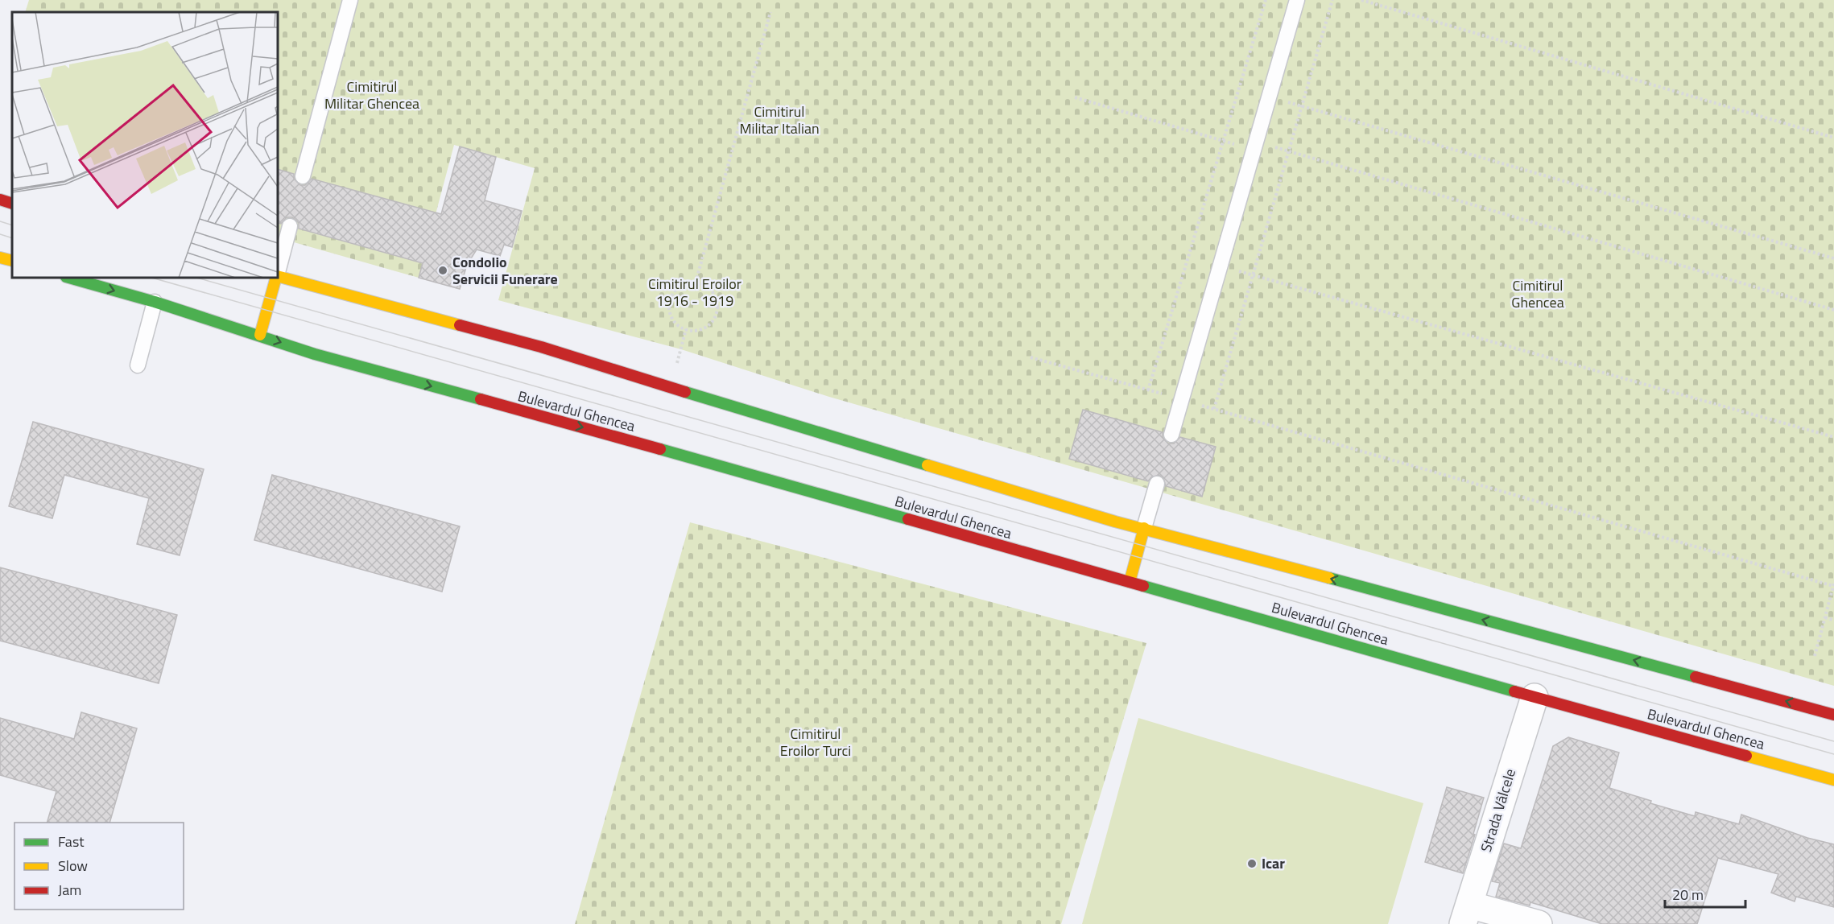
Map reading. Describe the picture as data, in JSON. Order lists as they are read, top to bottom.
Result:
{
  "streets": {
    "main road": ["Bulevardul Ghencea"],
    "street": ["Strada Vâlcele"]
  },
  "crossings": [
    ["Bulevardul Ghencea", "Strada Vâlcele"]
  ],
  "parks": [
    "Cimitirul Militar Ghencea",
    "Cimitirul Militar Italian",
    "Cimitirul Eroilor 1916 - 1919",
    "Cimitirul Ghencea",
    "Cimitirul Eroilor Turci"
  ],
  "places": ["Condolio Servicii Funerare", "Icar"],
  "legend": ["Fast", "Slow", "Jam"],
  "scale_bar": "20 m"
}
